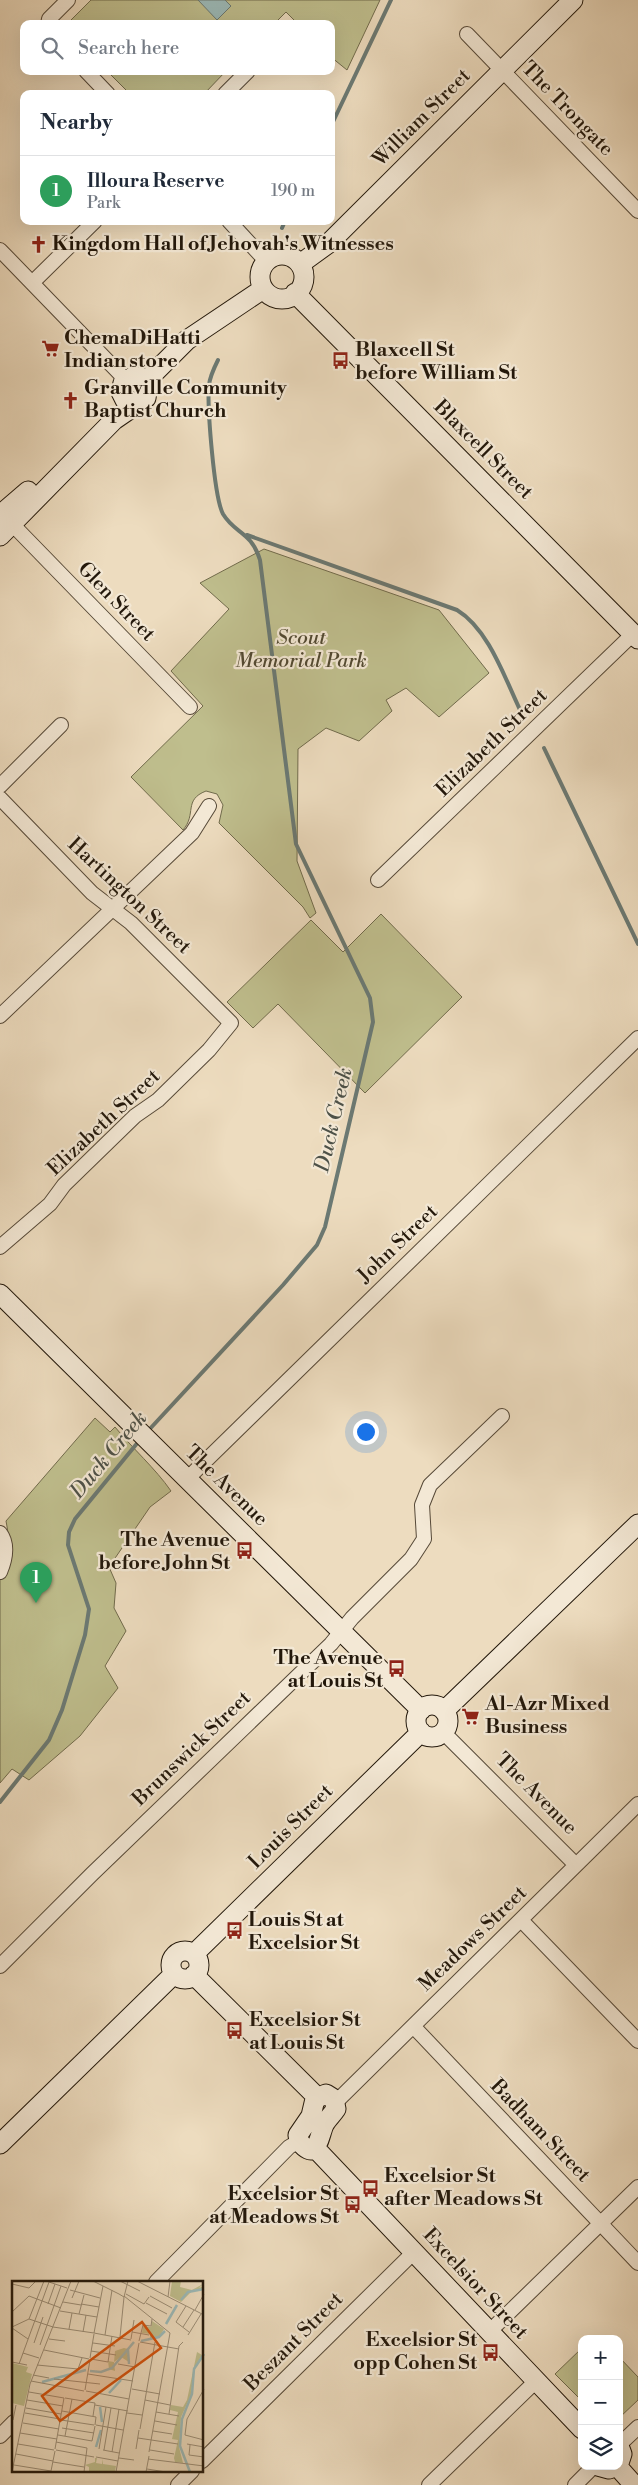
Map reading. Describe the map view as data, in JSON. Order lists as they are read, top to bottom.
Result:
{
  "streets": {
    "street": [
      "The Trongate",
      "William Street",
      "Blaxcell Street",
      "Glen Street",
      "Elizabeth Street",
      "Hartington Street",
      "John Street",
      "The Avenue",
      "Brunswick Street",
      "Louis Street",
      "Meadows Street",
      "Badham Street",
      "Excelsior Street",
      "Beszant Street"
    ]
  },
  "crossings": [
    ["The Trongate", "William Street"],
    ["William Street", "Blaxcell Street"],
    ["Blaxcell Street", "Elizabeth Street"],
    ["Elizabeth Street", "Hartington Street"],
    ["John Street", "The Avenue"],
    ["The Avenue", "Brunswick Street"],
    ["The Avenue", "Louis Street"],
    ["The Avenue", "Meadows Street"],
    ["Meadows Street", "Badham Street"],
    ["Excelsior Street", "Beszant Street"]
  ],
  "water": ["Duck Creek"],
  "parks": ["Scout Memorial Park"],
  "places": {
    "church": ["Kingdom Hall of Jehovah's Witnesses", "Granville Community Baptist Church"],
    "supermarket": ["ChemaDiHatti Indian store", "Al-Azr Mixed Business"],
    "bus stop": [
      "Blaxcell St before William St",
      "The Avenue before John St",
      "The Avenue at Louis St",
      "Louis St at Excelsior St",
      "Excelsior St at Louis St",
      "Excelsior St after Meadows St",
      "Excelsior St at Meadows St",
      "Excelsior St opp Cohen St"
    ]
  },
  "page": {
    "search": "Search here",
    "heading": "Nearby",
    "list": [
      {
        "mark": "1",
        "name": "Illoura Reserve",
        "note": "Park",
        "value": "190 m"
      }
    ],
    "pins": "1",
    "map_buttons": ["+", "−"]
  }
}
